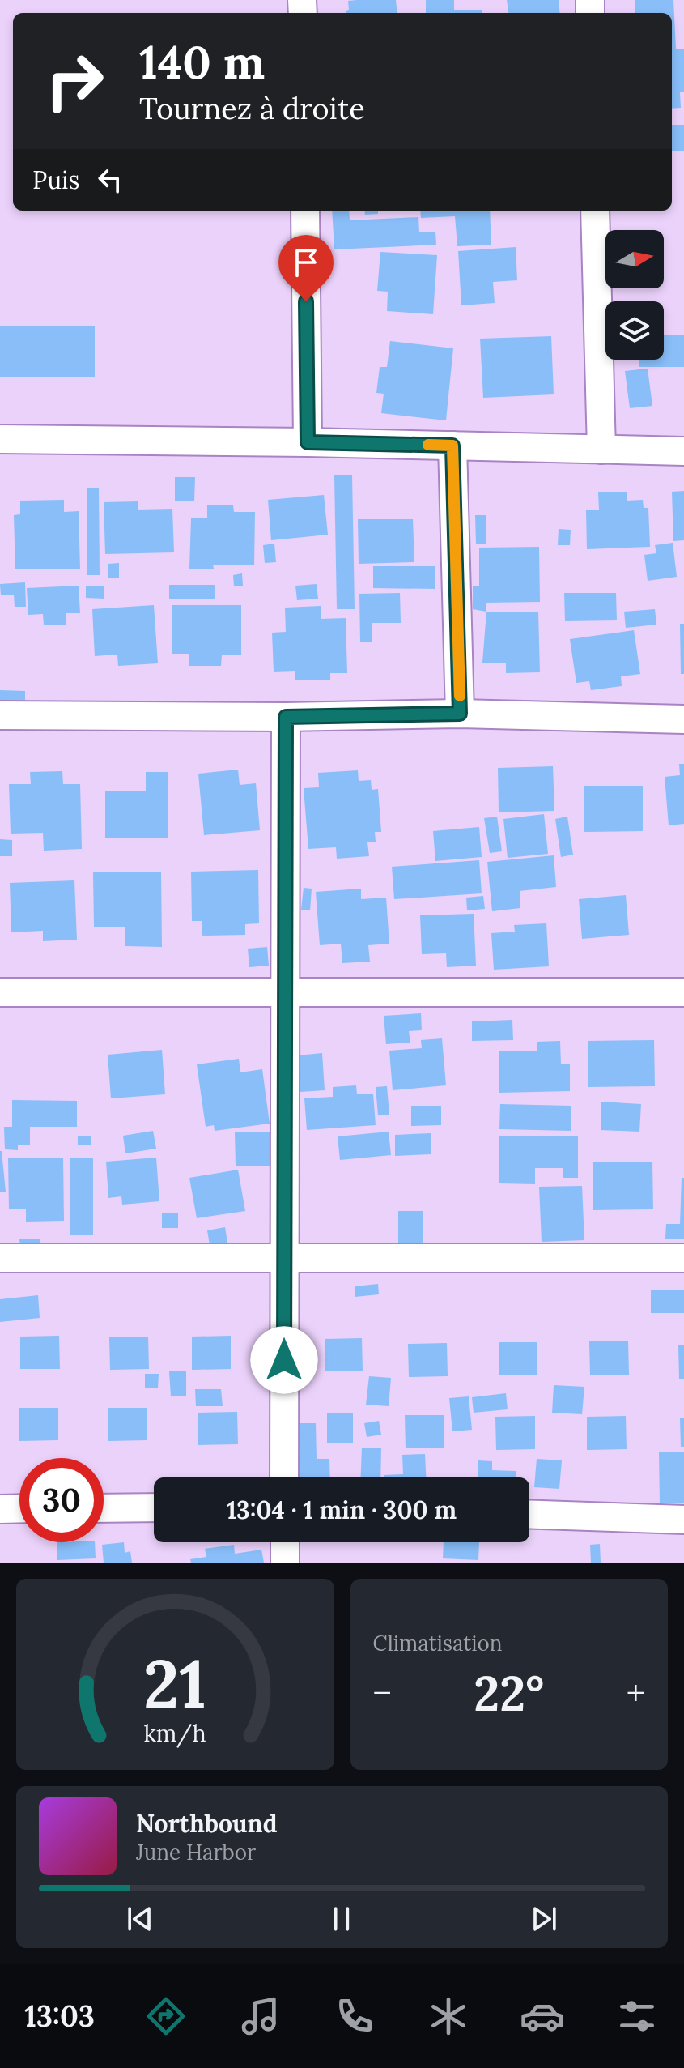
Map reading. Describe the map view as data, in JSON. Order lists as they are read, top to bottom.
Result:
{
  "north": "right",
  "page": {
    "turn": ["140 m", "Tournez à droite"],
    "then": "Puis",
    "limit": "30",
    "trip": "13:04 · 1 min · 300 m",
    "tile": "Climatisation",
    "heat": ["−", "22°", "+"],
    "song": ["Northbound", "June Harbor"],
    "tabs": "13:03",
    "gauge": ["21", "km/h"]
  }
}
